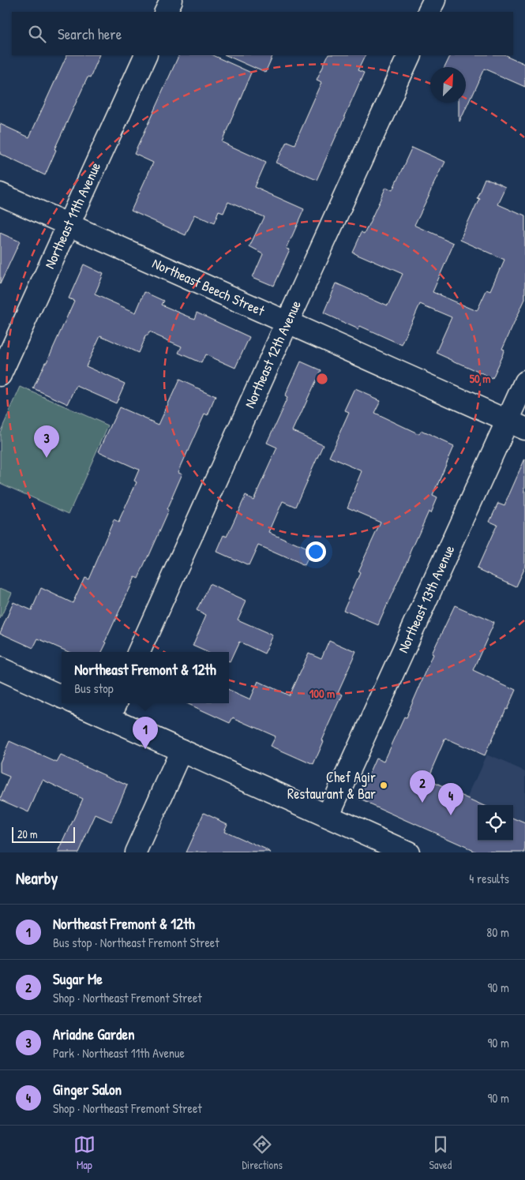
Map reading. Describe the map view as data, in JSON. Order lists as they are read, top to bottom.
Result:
{
  "streets": {
    "street": [
      "Northeast 11th Avenue",
      "Northeast Beech Street",
      "Northeast 12th Avenue",
      "Northeast 13th Avenue"
    ]
  },
  "crossings": [
    ["Northeast 11th Avenue", "Northeast Beech Street"],
    ["Northeast Beech Street", "Northeast 12th Avenue"],
    ["Northeast Beech Street", "Northeast 13th Avenue"]
  ],
  "places": ["Chef Agir Restaurant & Bar"],
  "scale_bar": "20 m",
  "north": "top right",
  "page": {
    "search": "Search here",
    "pins": [
      "3",
      "1",
      "2",
      "4"
    ],
    "popup": ["Northeast Fremont & 12th", "Bus stop"],
    "scale": "20 m",
    "heading": ["Nearby", "4 results"],
    "list": [
      {
        "mark": "1",
        "name": "Northeast Fremont & 12th",
        "note": "Bus stop · Northeast Fremont Street",
        "value": "80 m"
      },
      {
        "mark": "2",
        "name": "Sugar Me",
        "note": "Shop · Northeast Fremont Street",
        "value": "90 m"
      },
      {
        "mark": "3",
        "name": "Ariadne Garden",
        "note": "Park · Northeast 11th Avenue",
        "value": "90 m"
      },
      {
        "mark": "4",
        "name": "Ginger Salon",
        "note": "Shop · Northeast Fremont Street",
        "value": "90 m"
      }
    ],
    "nav": ["Map", "Directions", "Saved"]
  },
  "rings": ["50 m", "100 m"]
}
